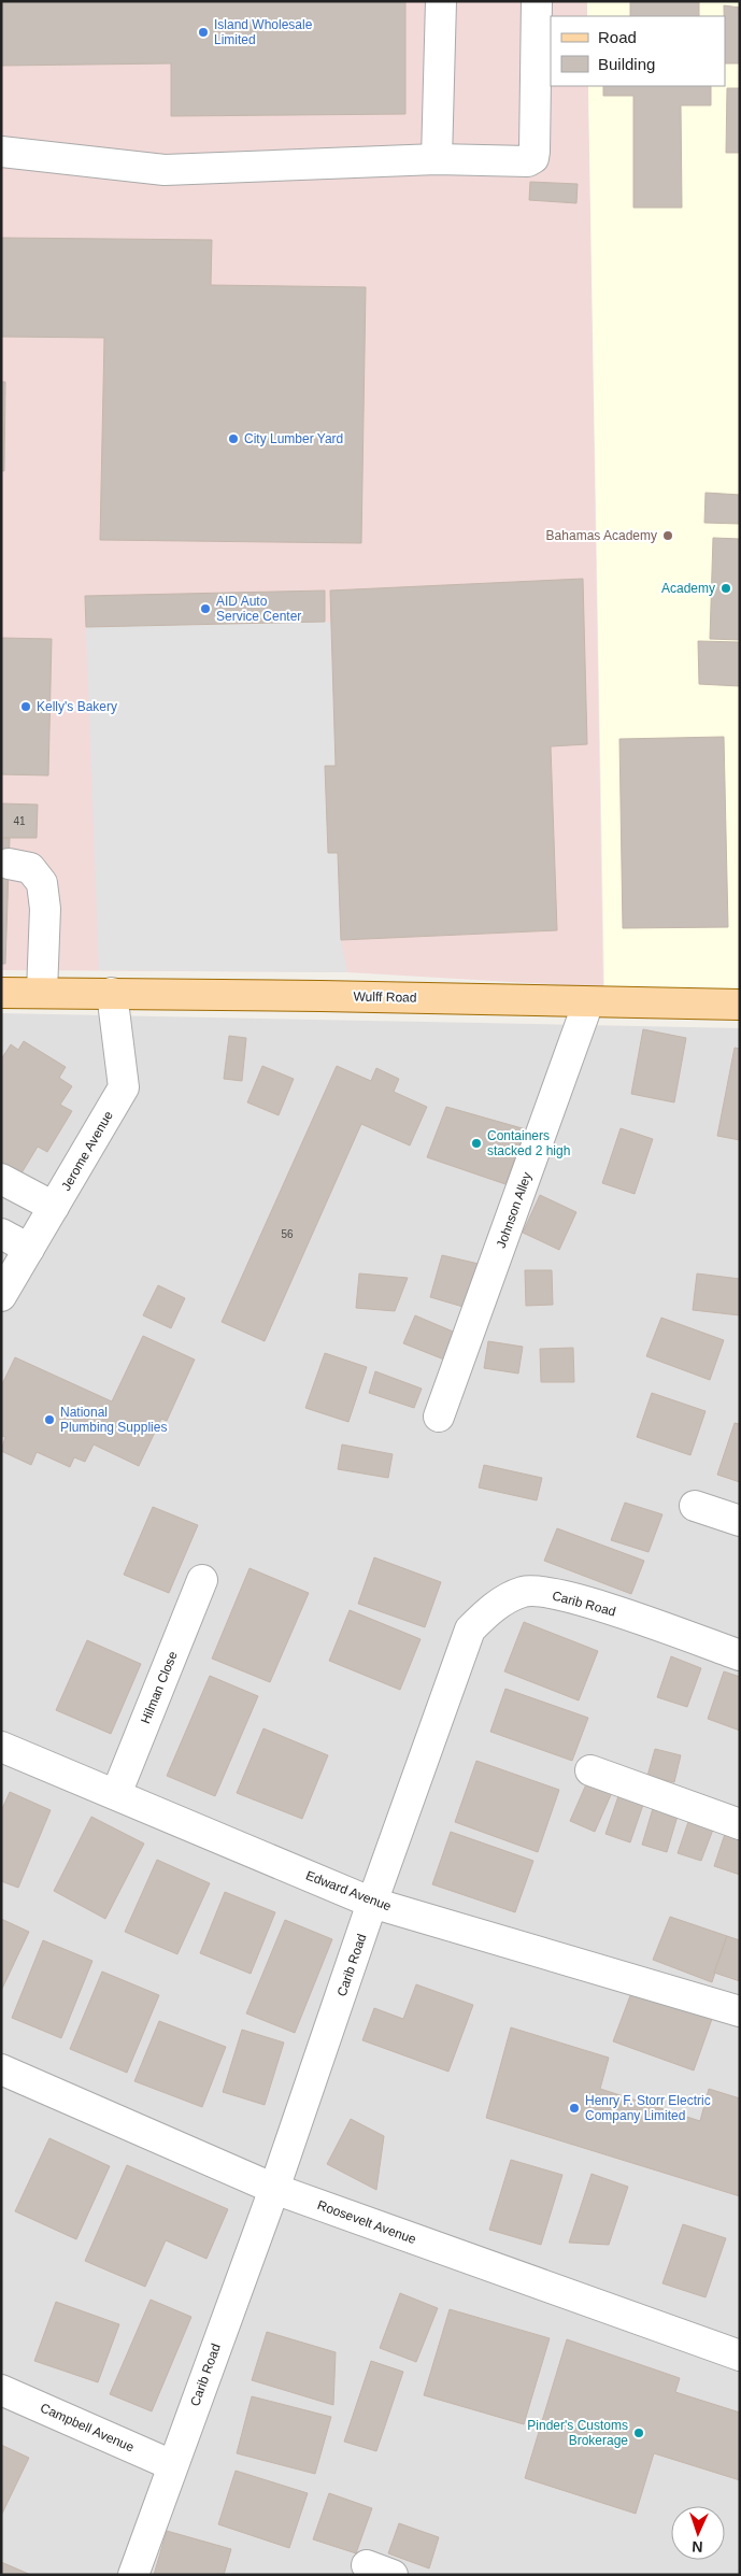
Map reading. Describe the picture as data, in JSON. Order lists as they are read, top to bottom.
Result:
{
  "streets": {
    "main road": ["Wulff Road"],
    "street": [
      "Jerome Avenue",
      "Johnson Alley",
      "Carib Road",
      "Hilman Close",
      "Edward Avenue",
      "Roosevelt Avenue",
      "Campbell Avenue"
    ]
  },
  "crossings": [
    ["Wulff Road", "Jerome Avenue"],
    ["Wulff Road", "Johnson Alley"],
    ["Carib Road", "Edward Avenue"],
    ["Carib Road", "Roosevelt Avenue"],
    ["Carib Road", "Campbell Avenue"],
    ["Hilman Close", "Edward Avenue"]
  ],
  "places": [
    "Island Wholesale Limited",
    "City Lumber Yard",
    "Bahamas Academy",
    "Academy",
    "AID Auto Service Center",
    "Kelly's Bakery",
    "Containers stacked 2 high",
    "National Plumbing Supplies",
    "Henry F. Storr Electric Company Limited",
    "Pinder's Customs Brokerage"
  ],
  "house_numbers": ["41", "56"],
  "legend": ["Road", "Building"],
  "north": "bottom"
}
